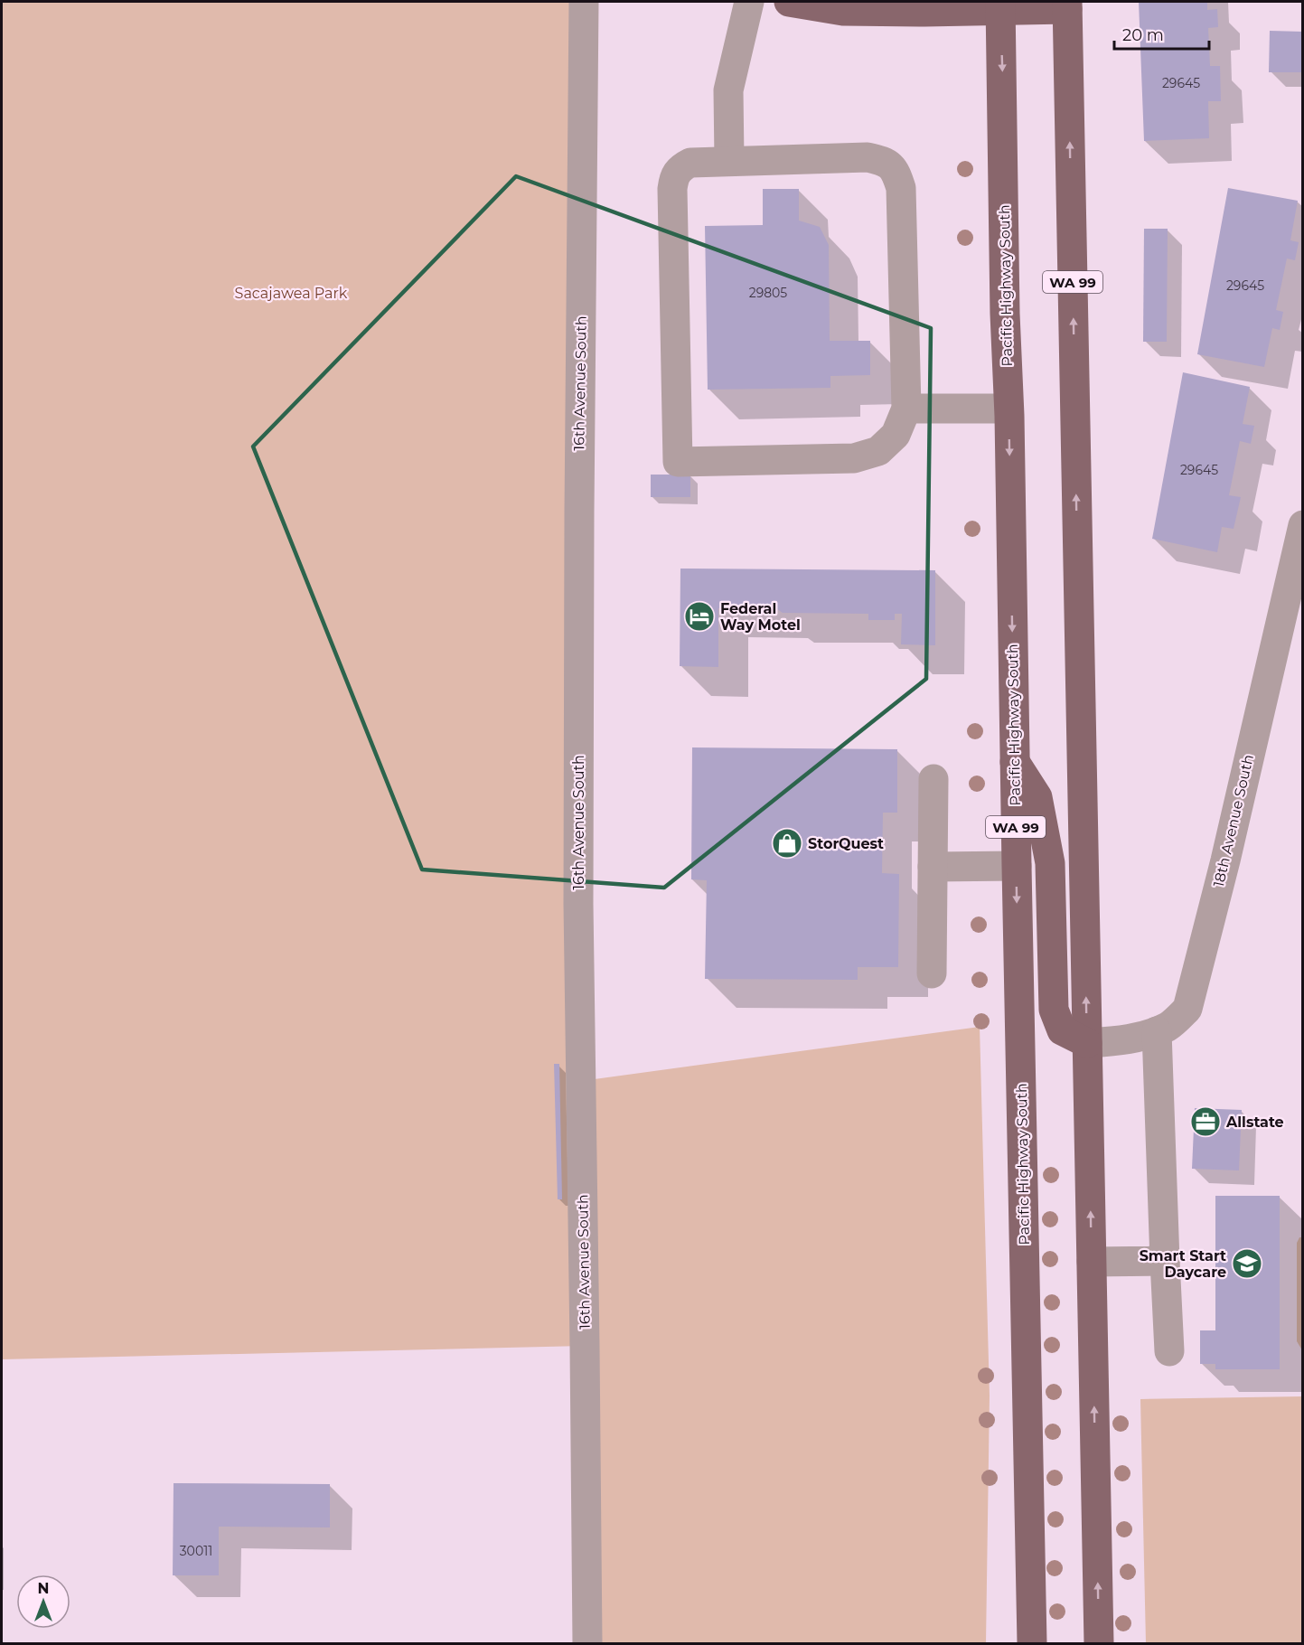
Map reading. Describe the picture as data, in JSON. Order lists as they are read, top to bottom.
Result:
{
  "streets": {
    "main road": ["WA 99", "Pacific Highway South"],
    "street": ["16th Avenue South", "18th Avenue South"]
  },
  "crossings": [
    ["WA 99", "18th Avenue South"]
  ],
  "parks": ["Sacajawea Park"],
  "places": {
    "hotel": ["Federal Way Motel"],
    "shop": ["StorQuest"],
    "office": ["Allstate"],
    "school or university": ["Smart Start Daycare"]
  },
  "house_numbers": [
    "29645",
    "29645",
    "29805",
    "29645",
    "30011"
  ],
  "scale_bar": "20 m",
  "north": "top"
}
